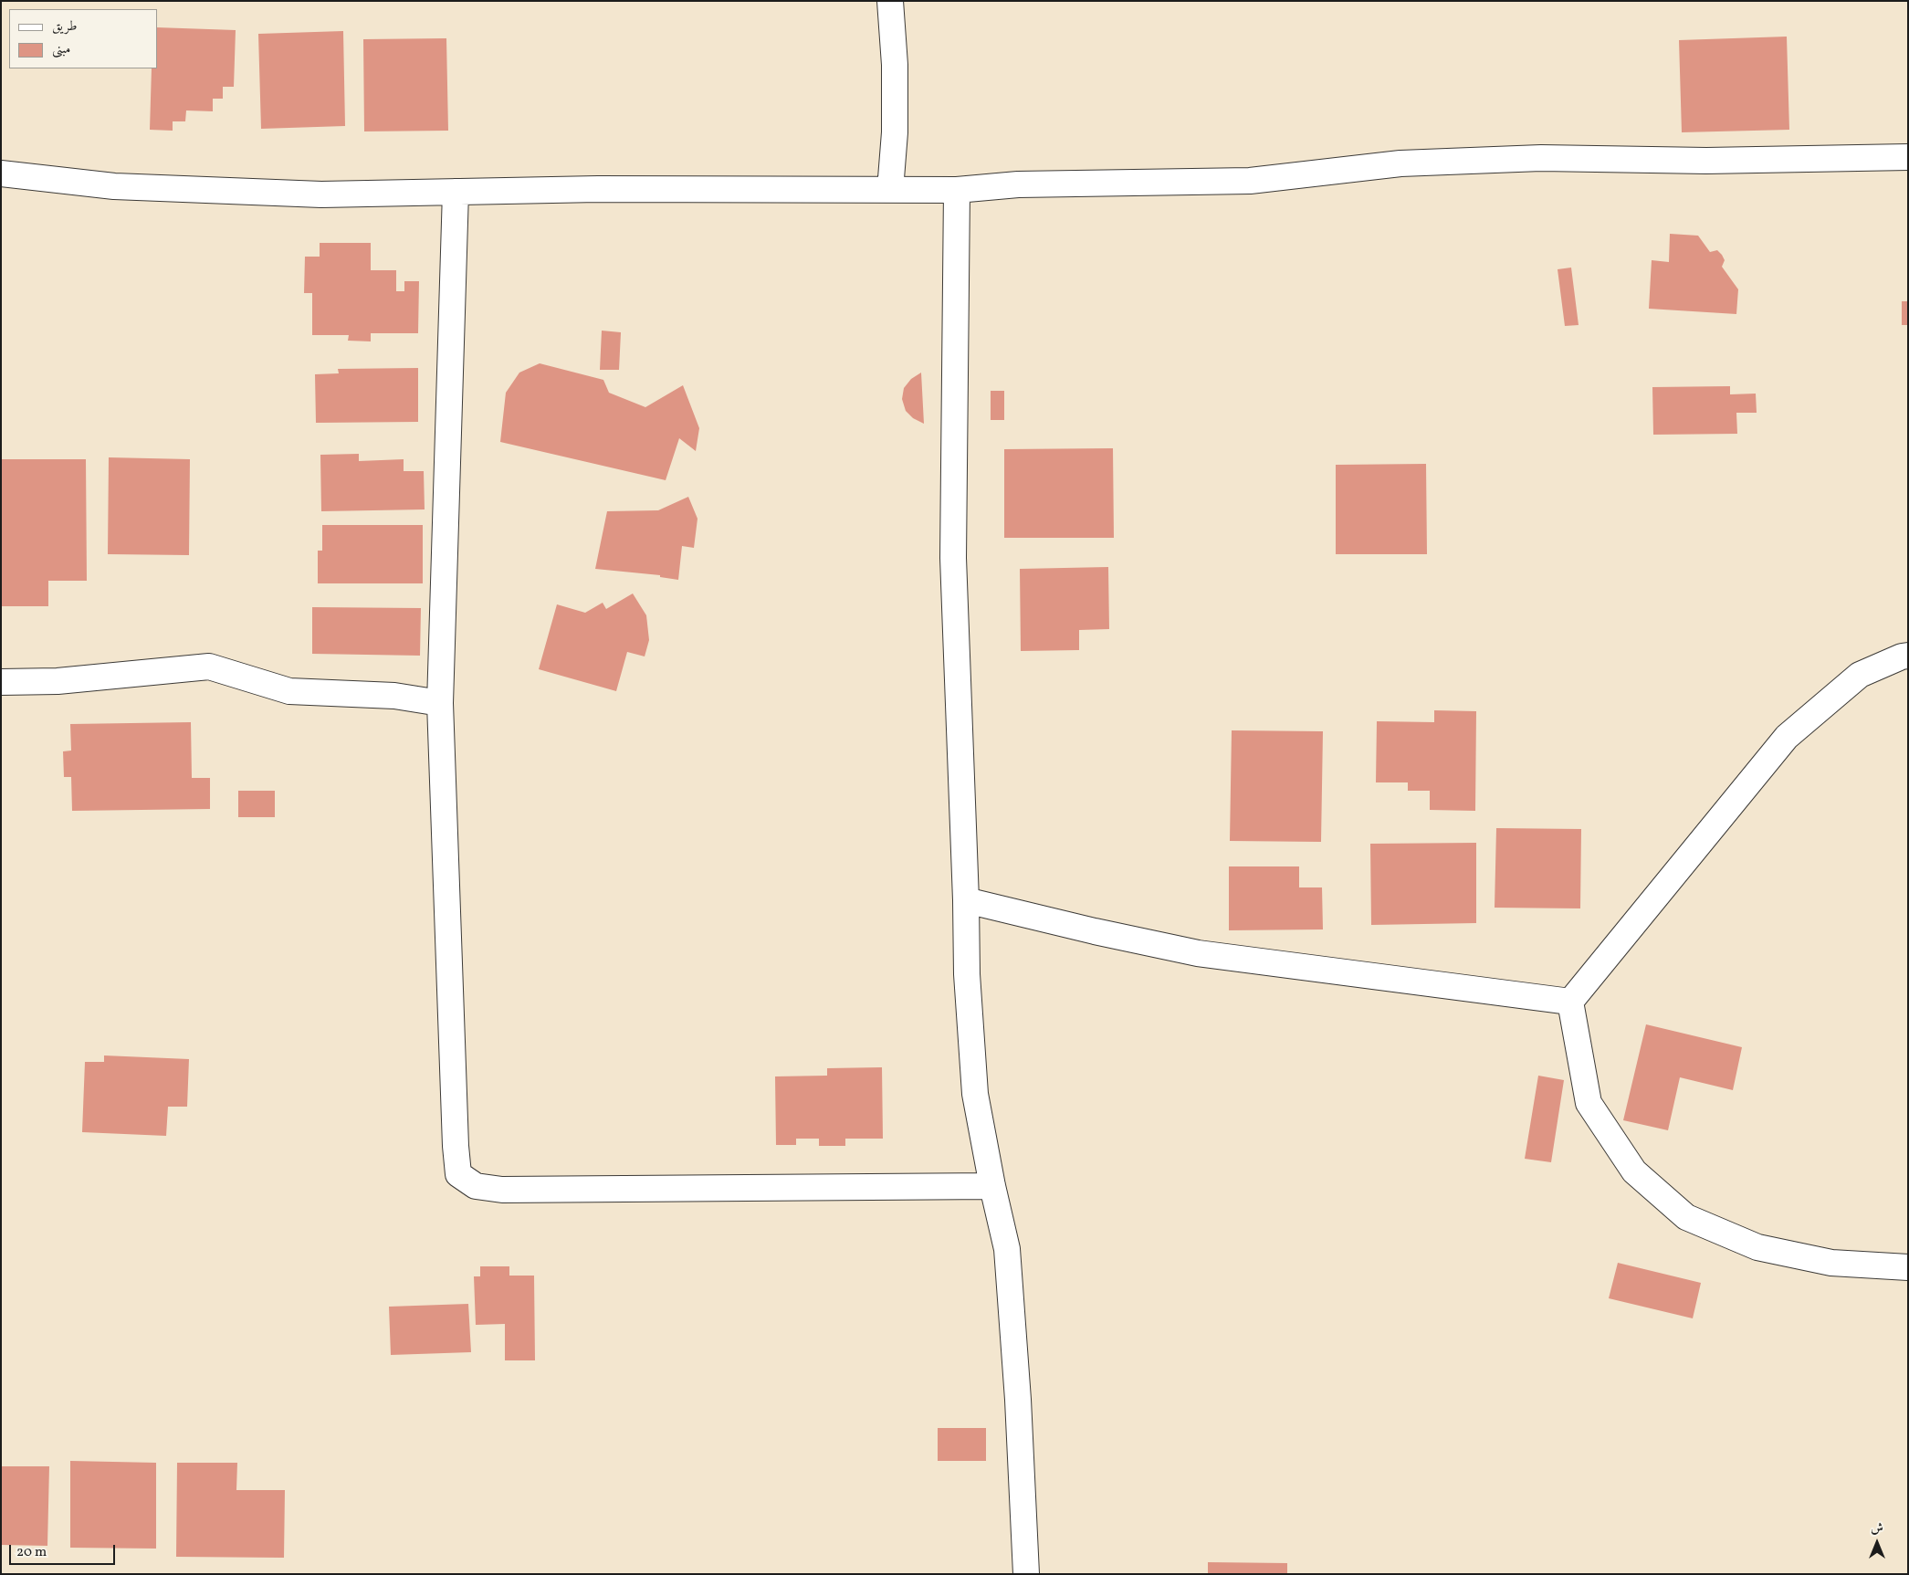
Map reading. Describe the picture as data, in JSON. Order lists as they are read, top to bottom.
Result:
{
  "legend": ["طريق", "مبنى"],
  "scale_bar": "20 m",
  "north": "top"
}
